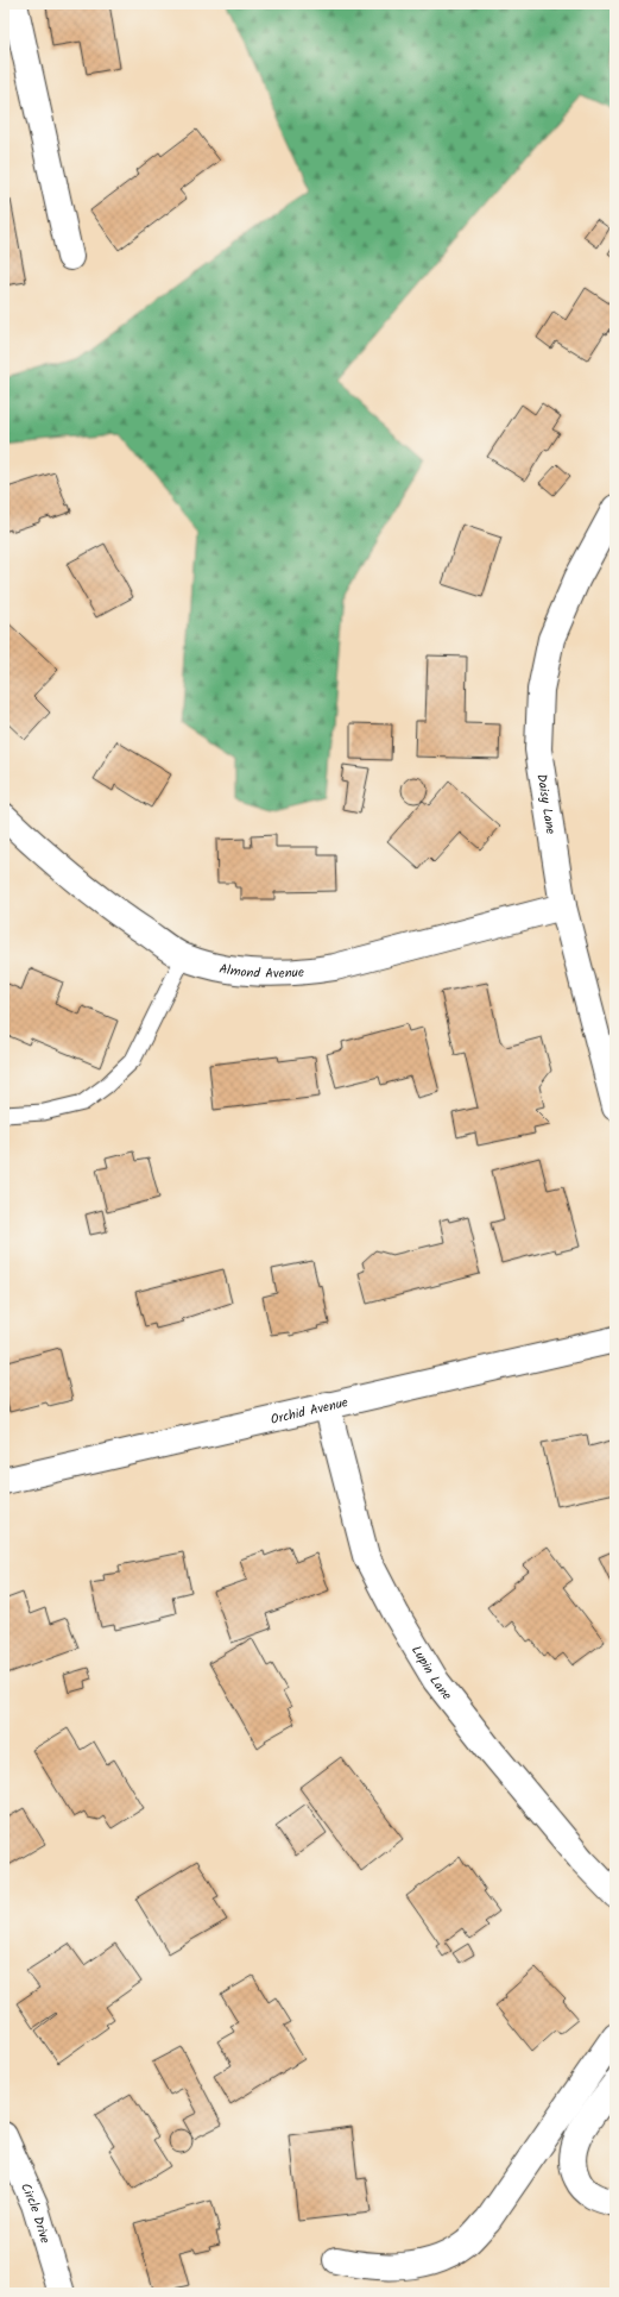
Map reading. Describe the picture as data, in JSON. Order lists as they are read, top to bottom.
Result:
{
  "streets": {
    "street": [
      "Daisy Lane",
      "Almond Avenue",
      "Orchid Avenue",
      "Lupin Lane",
      "Circle Drive"
    ]
  },
  "crossings": [
    ["Daisy Lane", "Almond Avenue"],
    ["Orchid Avenue", "Lupin Lane"]
  ]
}
